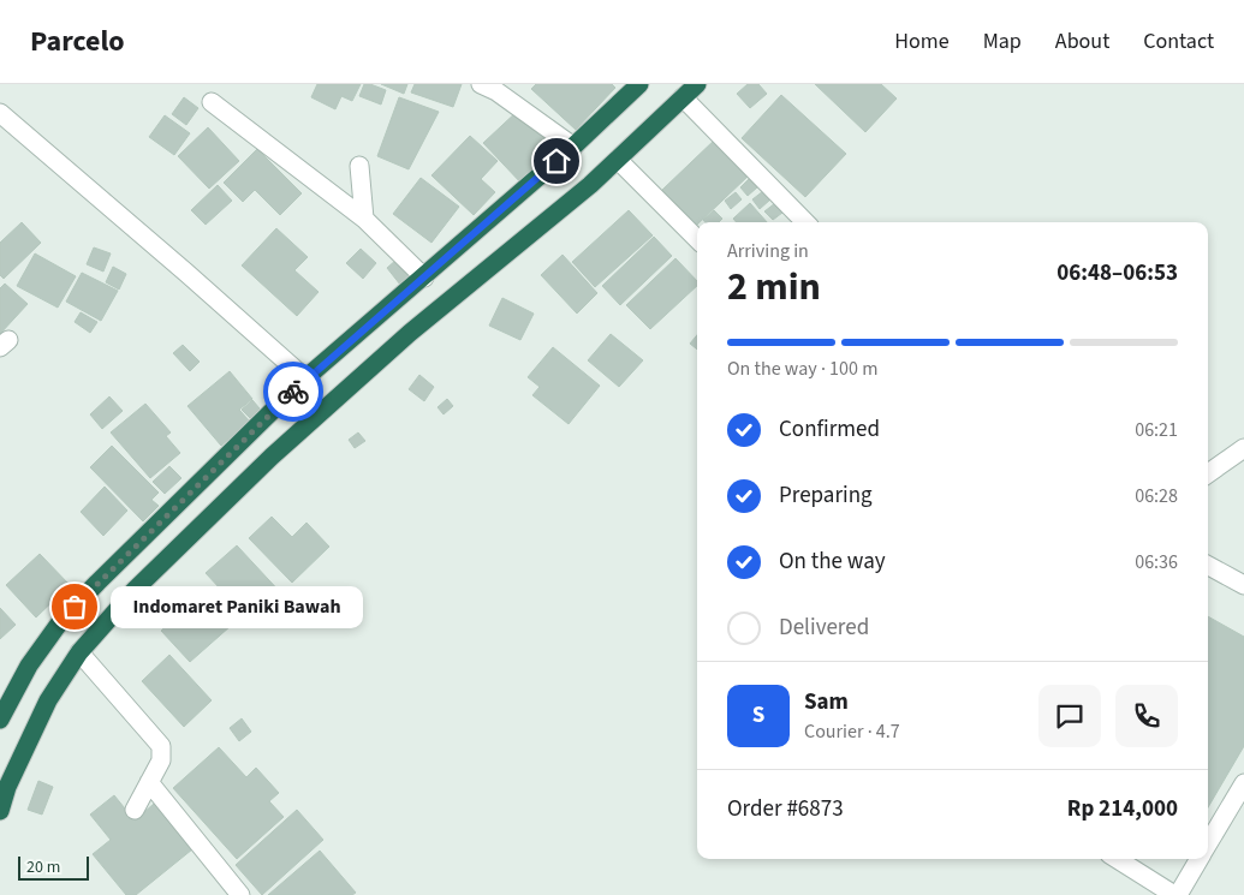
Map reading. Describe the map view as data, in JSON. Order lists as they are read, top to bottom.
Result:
{
  "places": ["Indomaret Paniki Bawah"],
  "scale_bar": "20 m",
  "page": {
    "header": "Parcelo",
    "nav": [
      "Home",
      "Map",
      "About",
      "Contact"
    ],
    "heading": ["2 min", "Arriving in", "06:48–06:53"],
    "panel": [
      "Sam",
      "Courier · 4.7",
      "Order #6873",
      "Rp 214,000"
    ],
    "bar": "On the way · 100 m",
    "list": [
      ["Confirmed", "06:21"],
      ["Preparing", "06:28"],
      ["On the way", "06:36"],
      "Delivered"
    ],
    "bubble": "Indomaret Paniki Bawah",
    "round": "S",
    "scale": "20 m"
  }
}
